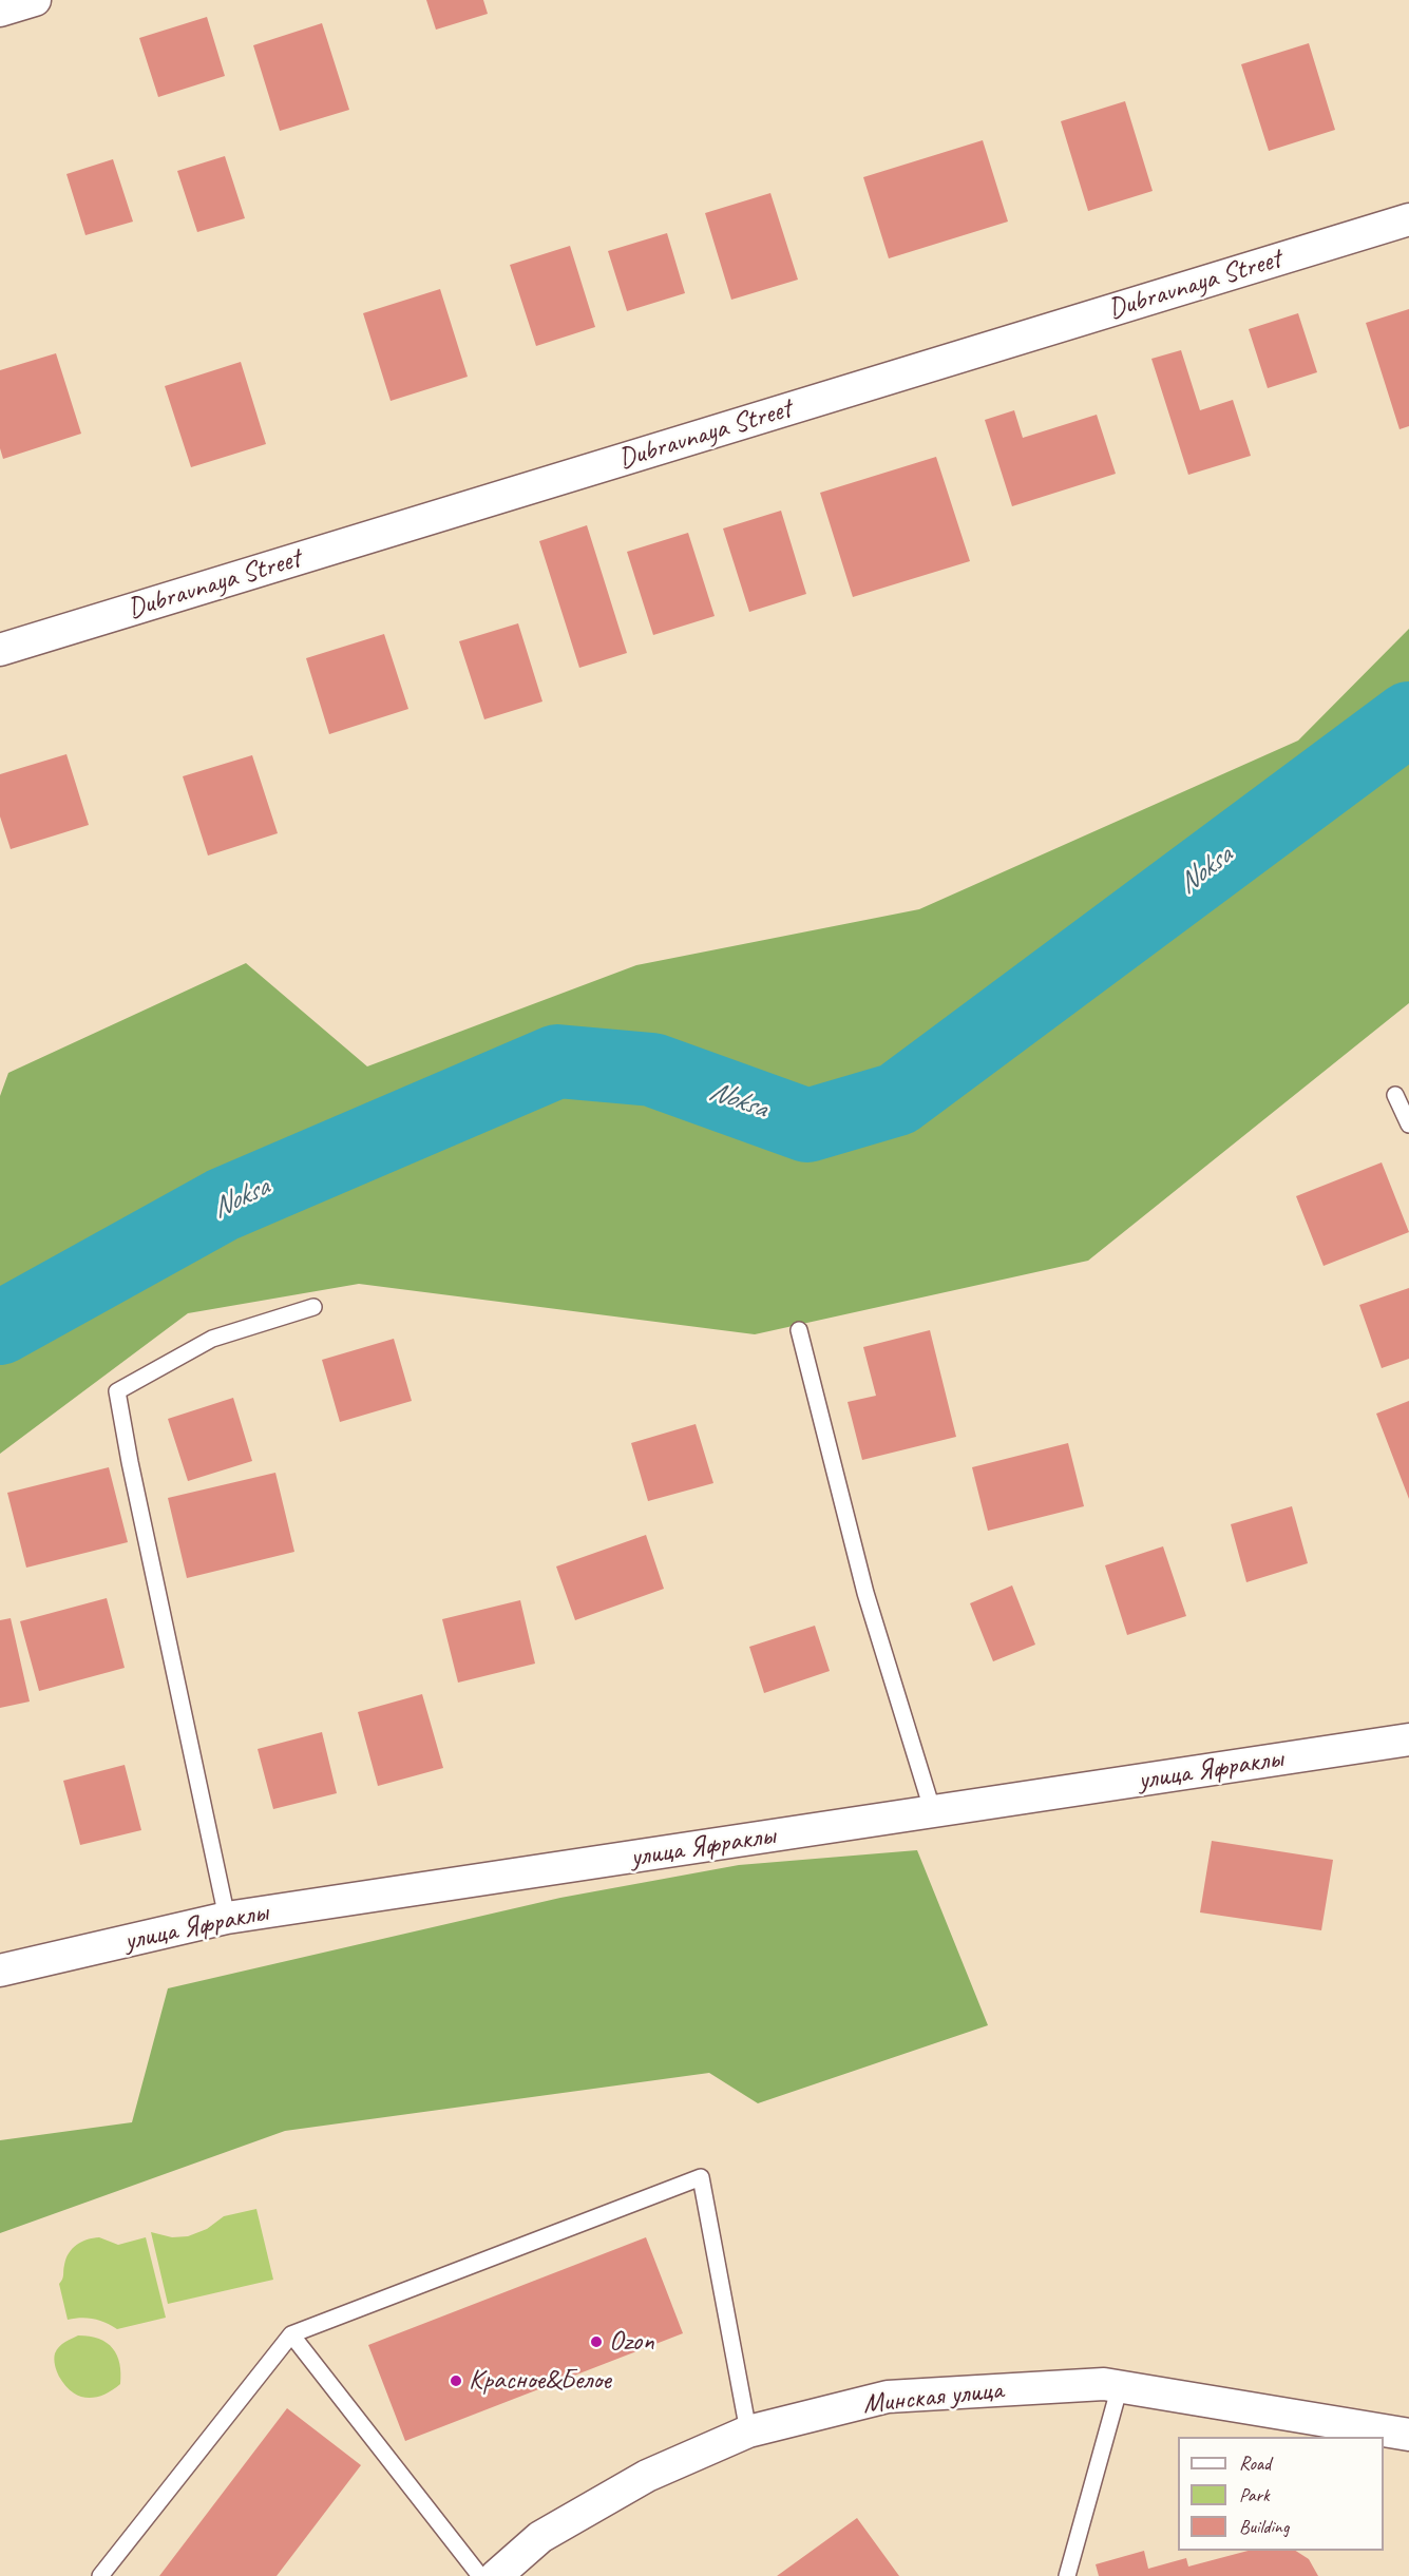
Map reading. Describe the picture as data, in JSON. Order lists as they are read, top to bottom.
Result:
{
  "streets": {
    "street": ["Dubravnaya Street", "улица Яфраклы", "Минская улица"]
  },
  "water": ["Noksa"],
  "places": ["Ozon", "Красное&Белое"],
  "legend": ["Road", "Park", "Building"]
}
